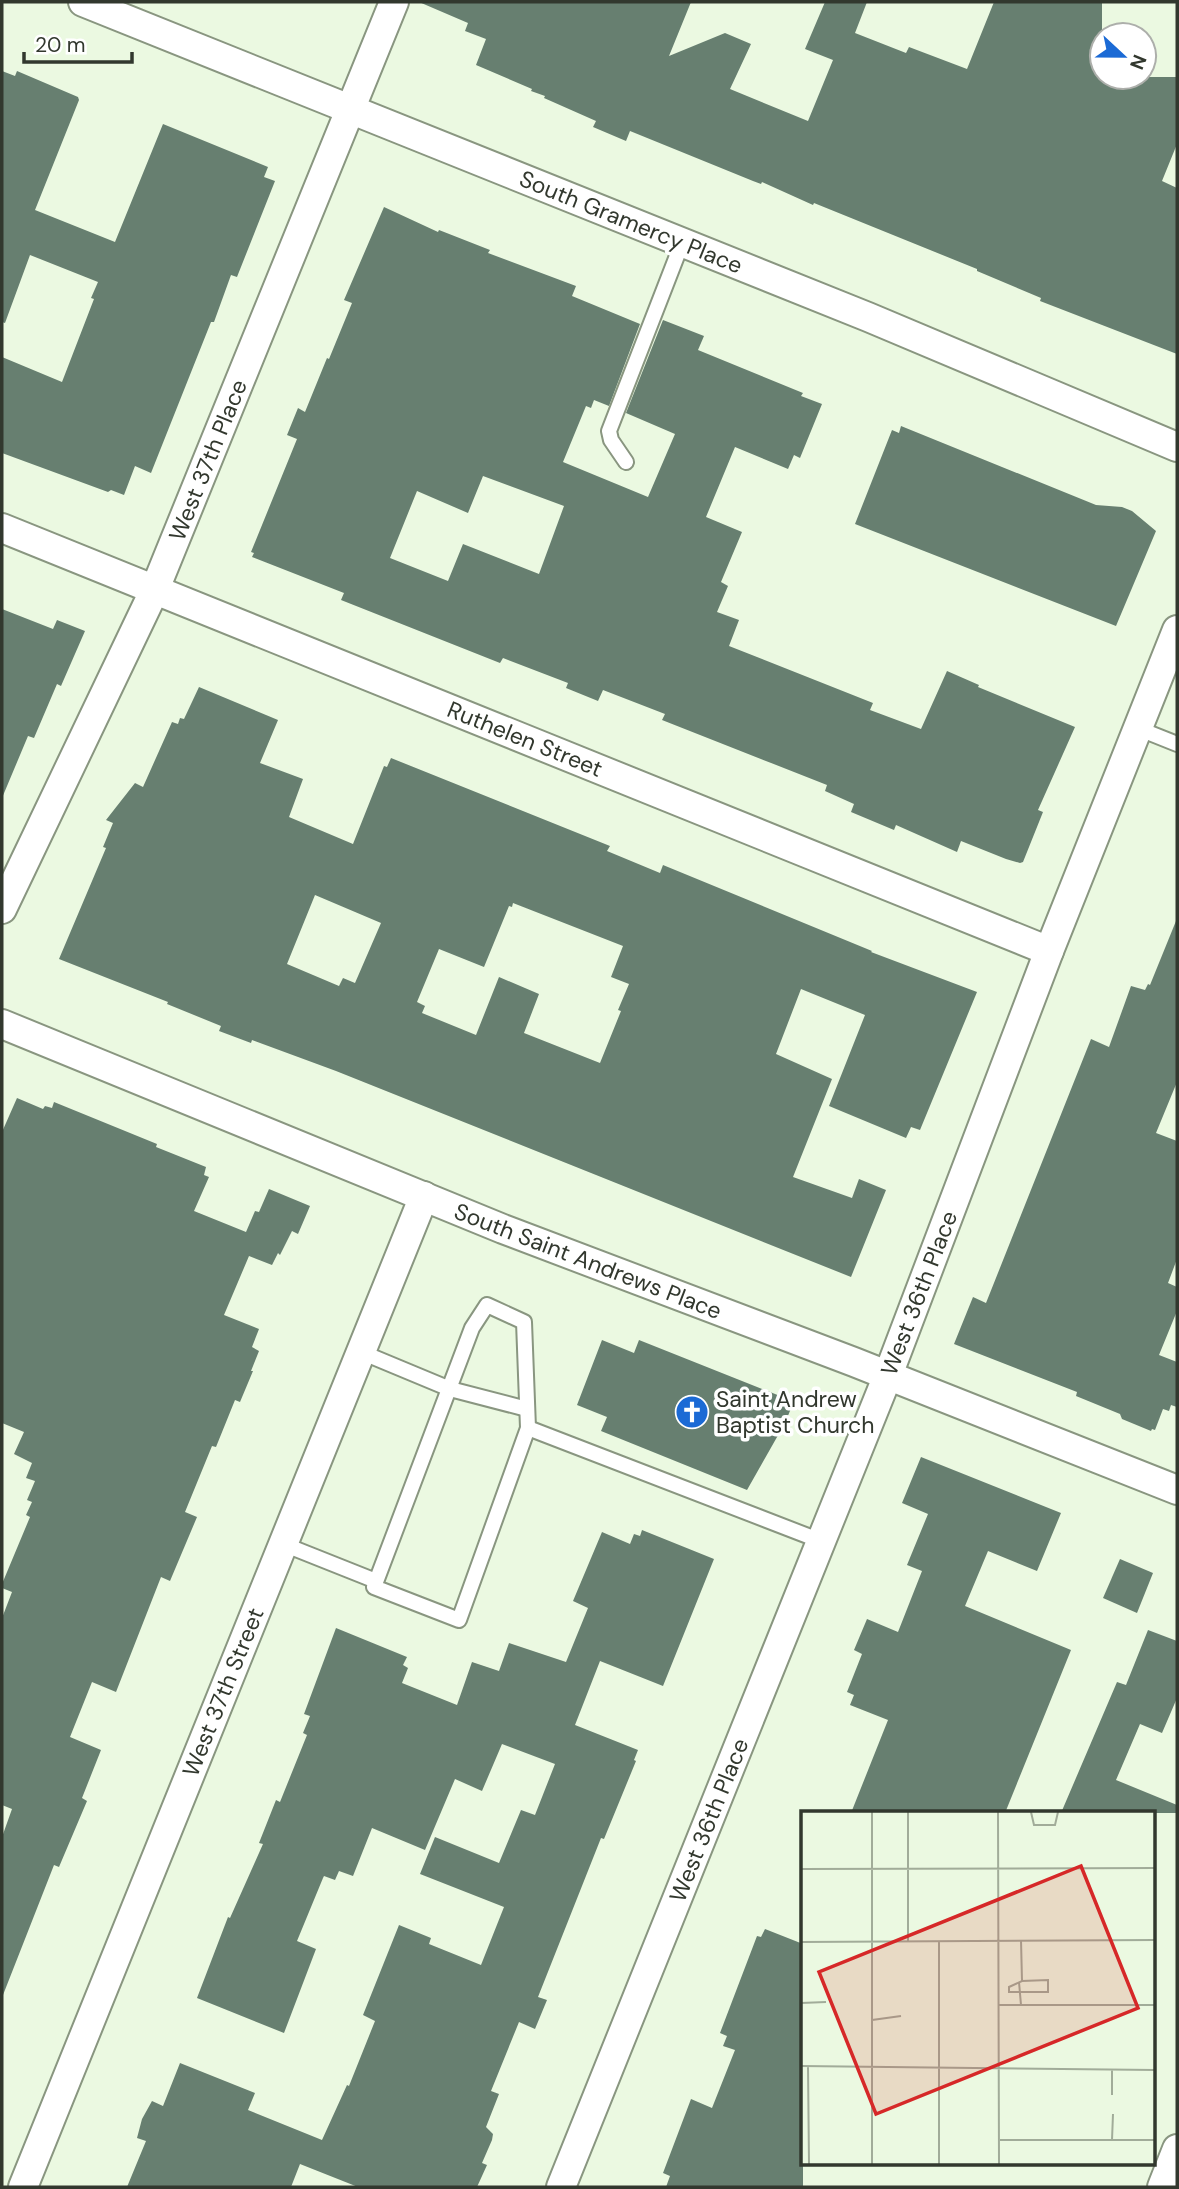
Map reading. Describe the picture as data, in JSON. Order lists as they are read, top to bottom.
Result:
{
  "streets": {
    "street": [
      "South Gramercy Place",
      "West 37th Place",
      "Ruthelen Street",
      "South Saint Andrews Place",
      "West 36th Place",
      "West 37th Street"
    ]
  },
  "crossings": [
    ["South Gramercy Place", "West 37th Place"],
    ["West 37th Place", "Ruthelen Street"],
    ["Ruthelen Street", "West 36th Place"],
    ["South Saint Andrews Place", "West 36th Place"],
    ["South Saint Andrews Place", "West 37th Street"]
  ],
  "places": {
    "church": ["Saint Andrew Baptist Church"]
  },
  "scale_bar": "20 m",
  "north": "right"
}
